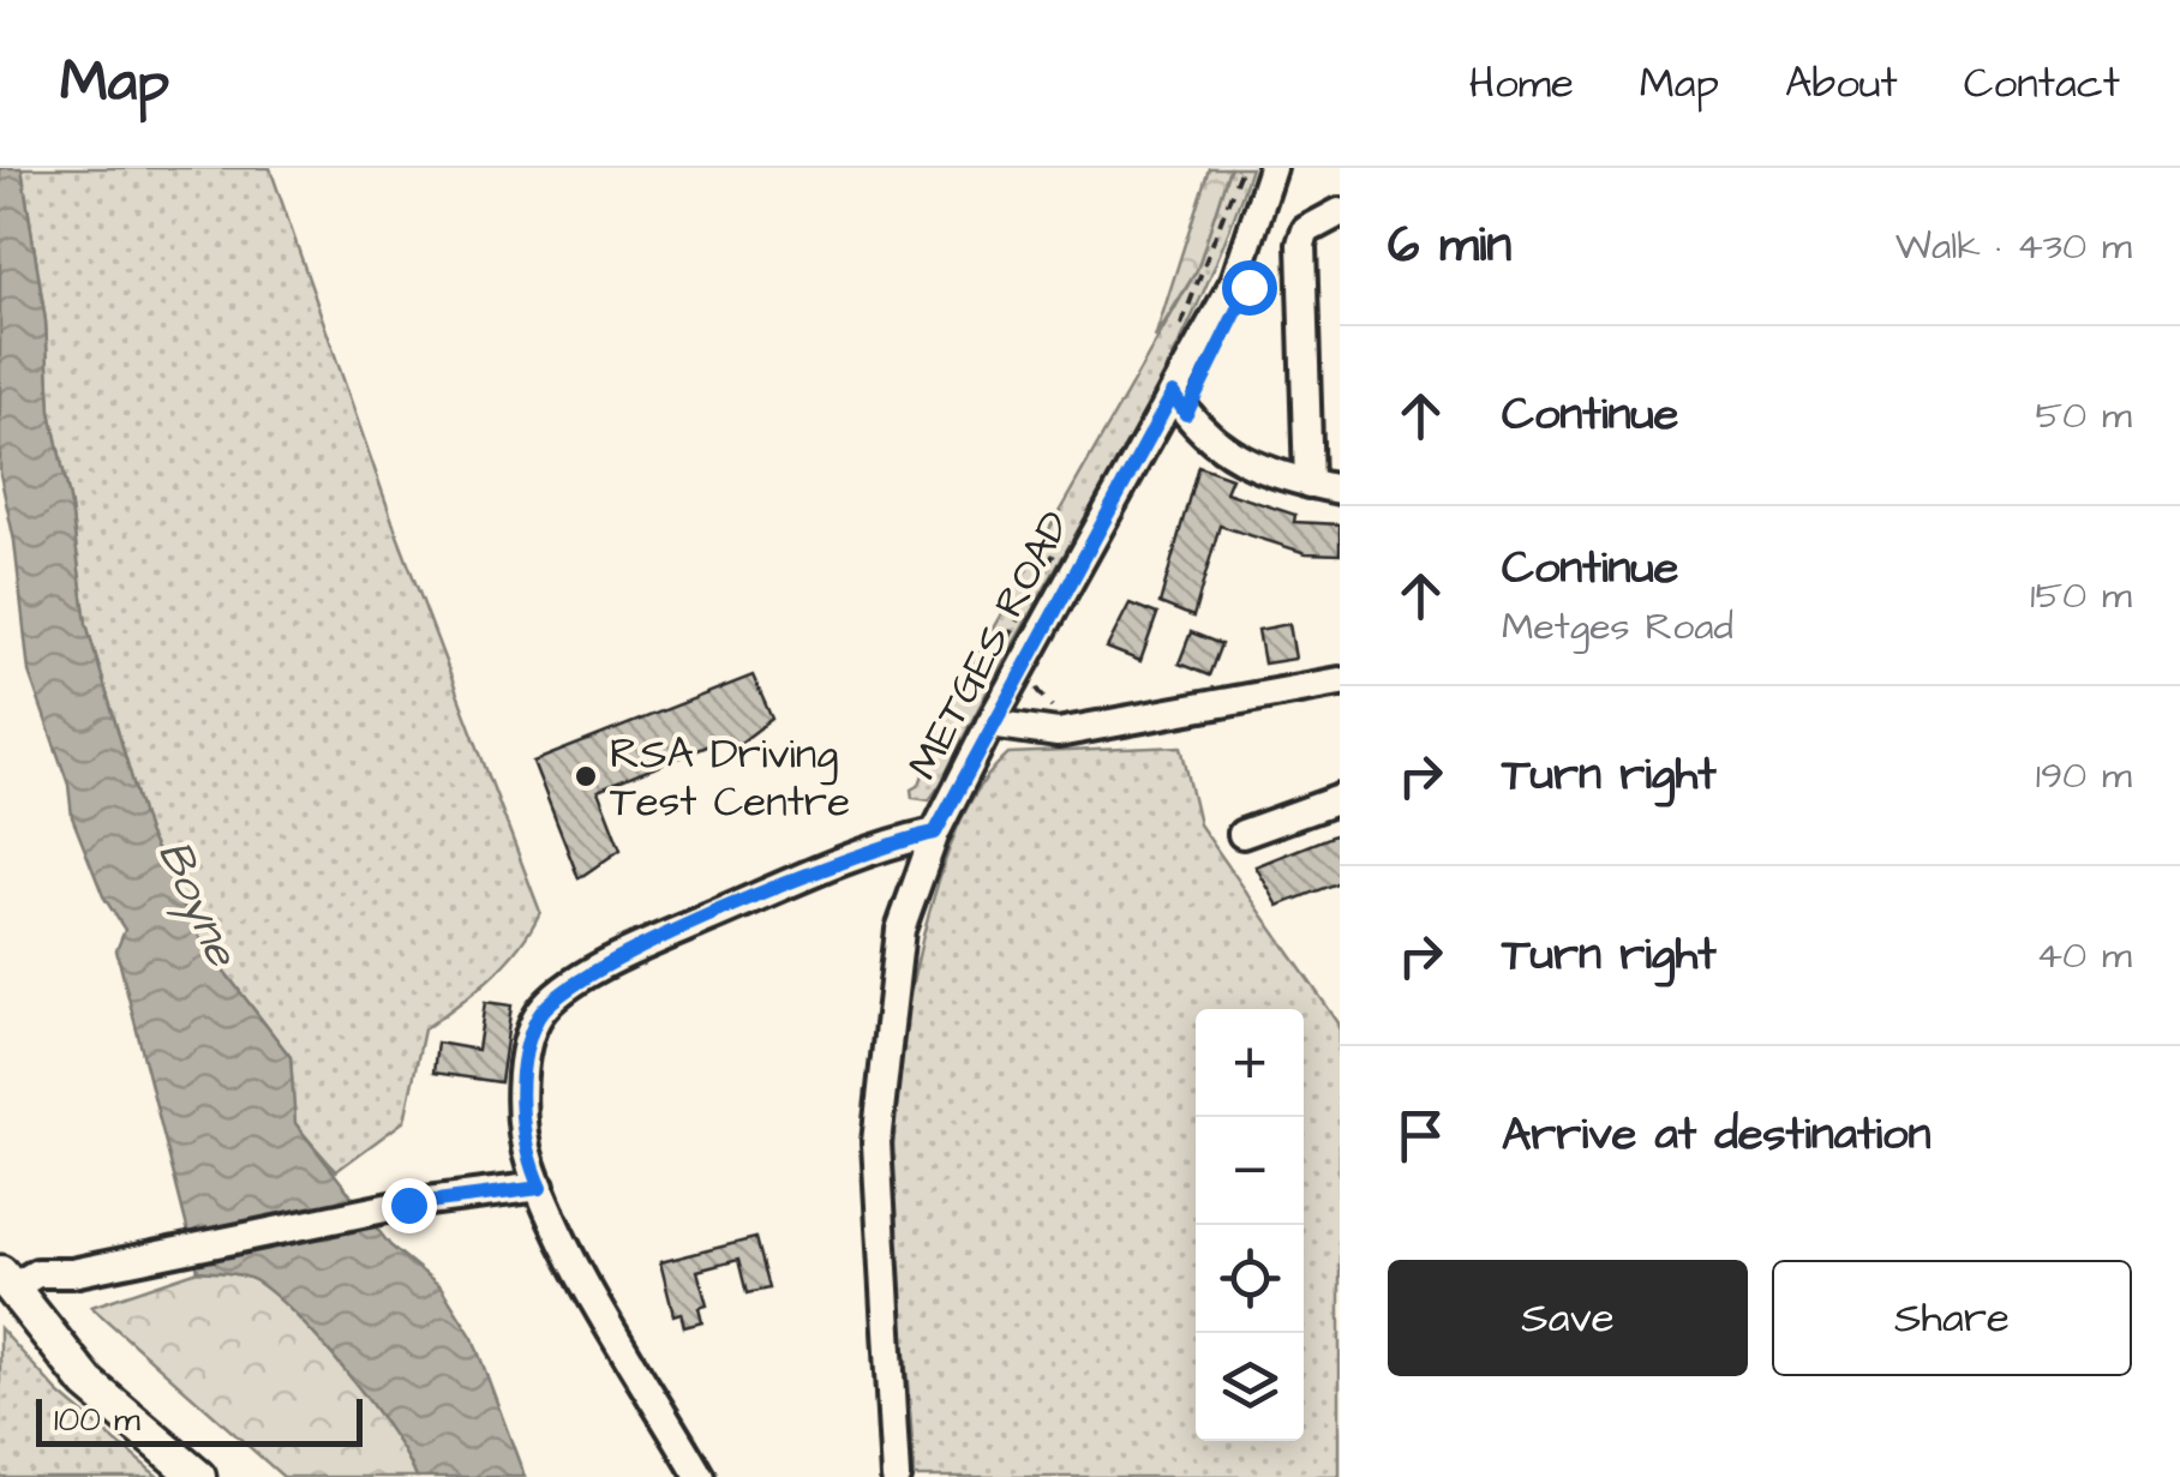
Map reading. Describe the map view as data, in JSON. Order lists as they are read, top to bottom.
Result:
{
  "streets": {
    "street": ["METGES ROAD"]
  },
  "water": ["Boyne"],
  "places": ["RSA Driving Test Centre"],
  "scale_bar": "100 m",
  "page": {
    "header": "Map",
    "nav": [
      "Home",
      "Map",
      "About",
      "Contact"
    ],
    "heading": ["6 min", "Walk · 430 m"],
    "list": [
      ["Continue", "50 m"],
      ["Continue", "Metges Road", "150 m"],
      ["Turn right", "190 m"],
      ["Turn right", "40 m"],
      "Arrive at destination"
    ],
    "map_buttons": ["+", "−"],
    "buttons": ["Save", "Share"],
    "scale": "100 m"
  }
}
